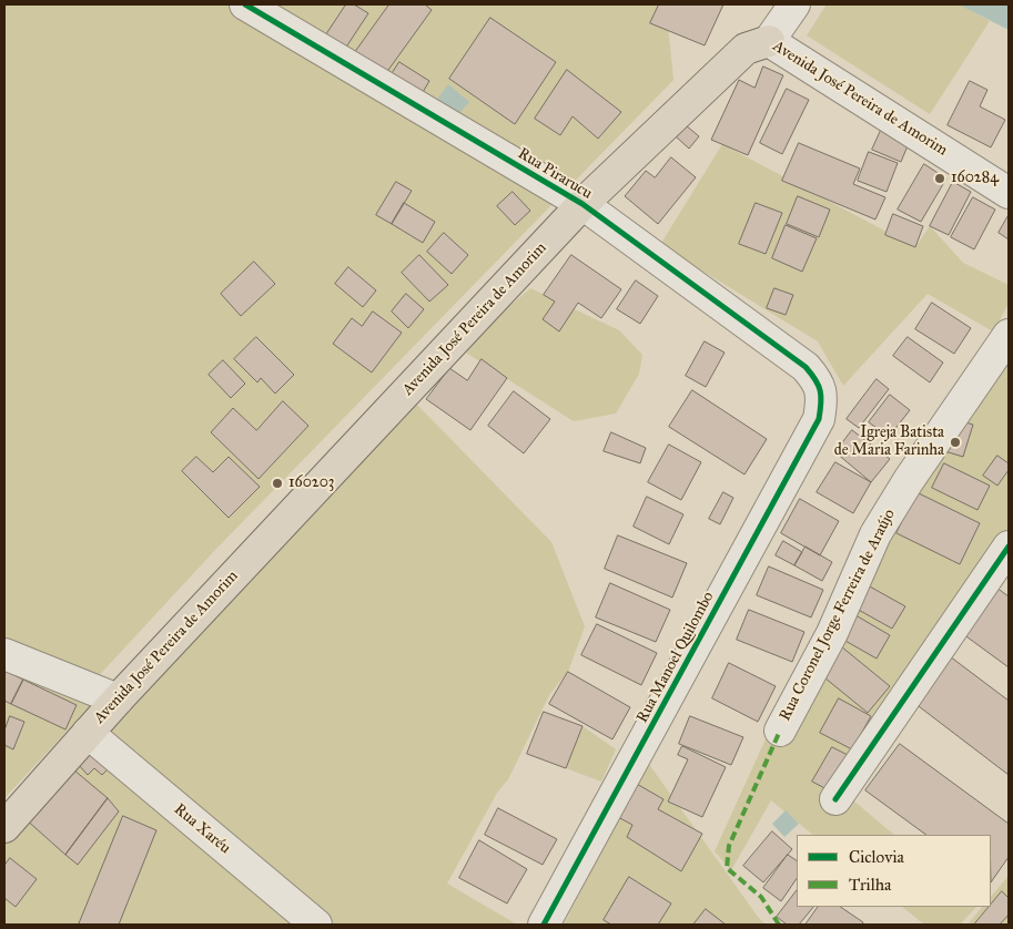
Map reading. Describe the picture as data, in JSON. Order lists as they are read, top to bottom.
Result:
{
  "streets": {
    "main road": ["Avenida José Pereira de Amorim"],
    "street": [
      "Rua Pirarucu",
      "Rua Coronel Jorge Ferreira de Araújo",
      "Rua Manoel Quilombo",
      "Rua Xaréu"
    ]
  },
  "crossings": [
    ["Avenida José Pereira de Amorim", "Rua Pirarucu"],
    ["Avenida José Pereira de Amorim", "Rua Xaréu"],
    ["Rua Pirarucu", "Rua Manoel Quilombo"]
  ],
  "places": ["160284", "Igreja Batista de Maria Farinha", "160203"],
  "legend": ["Ciclovia", "Trilha"]
}
